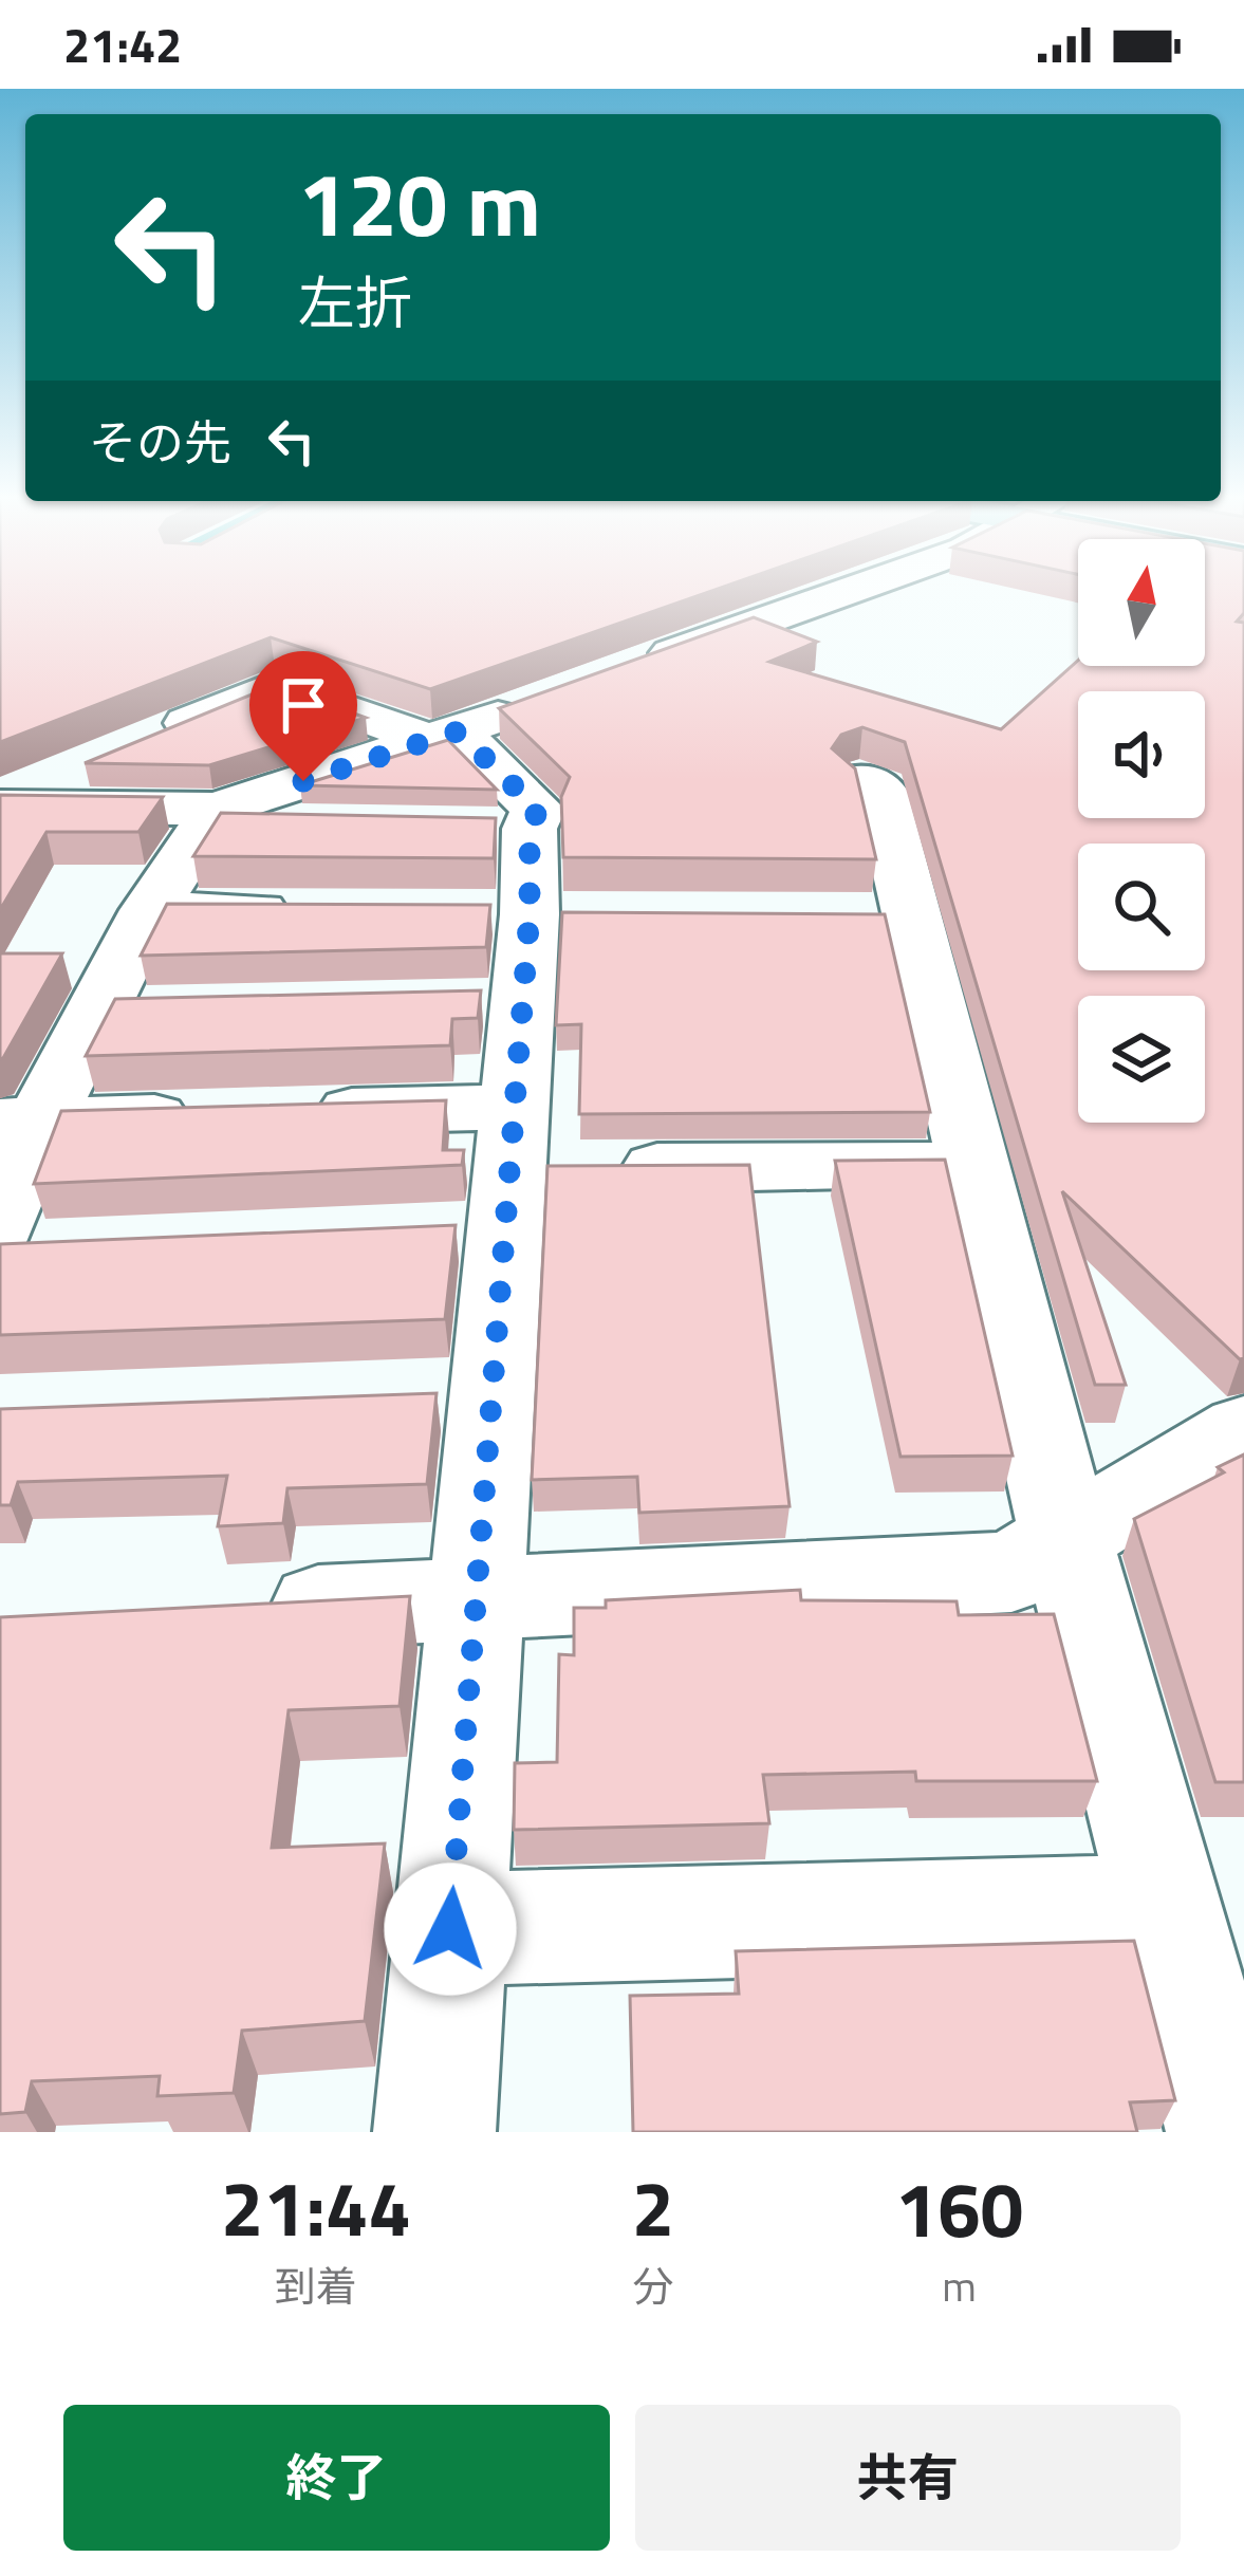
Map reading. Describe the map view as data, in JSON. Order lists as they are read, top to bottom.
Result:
{
  "north": "top",
  "page": {
    "status": "21:42",
    "turn": ["120 m", "左折"],
    "then": "その先",
    "eta": [
      "21:44",
      "到着",
      "2",
      "分",
      "160",
      "m"
    ],
    "buttons": ["終了", "共有"]
  }
}
